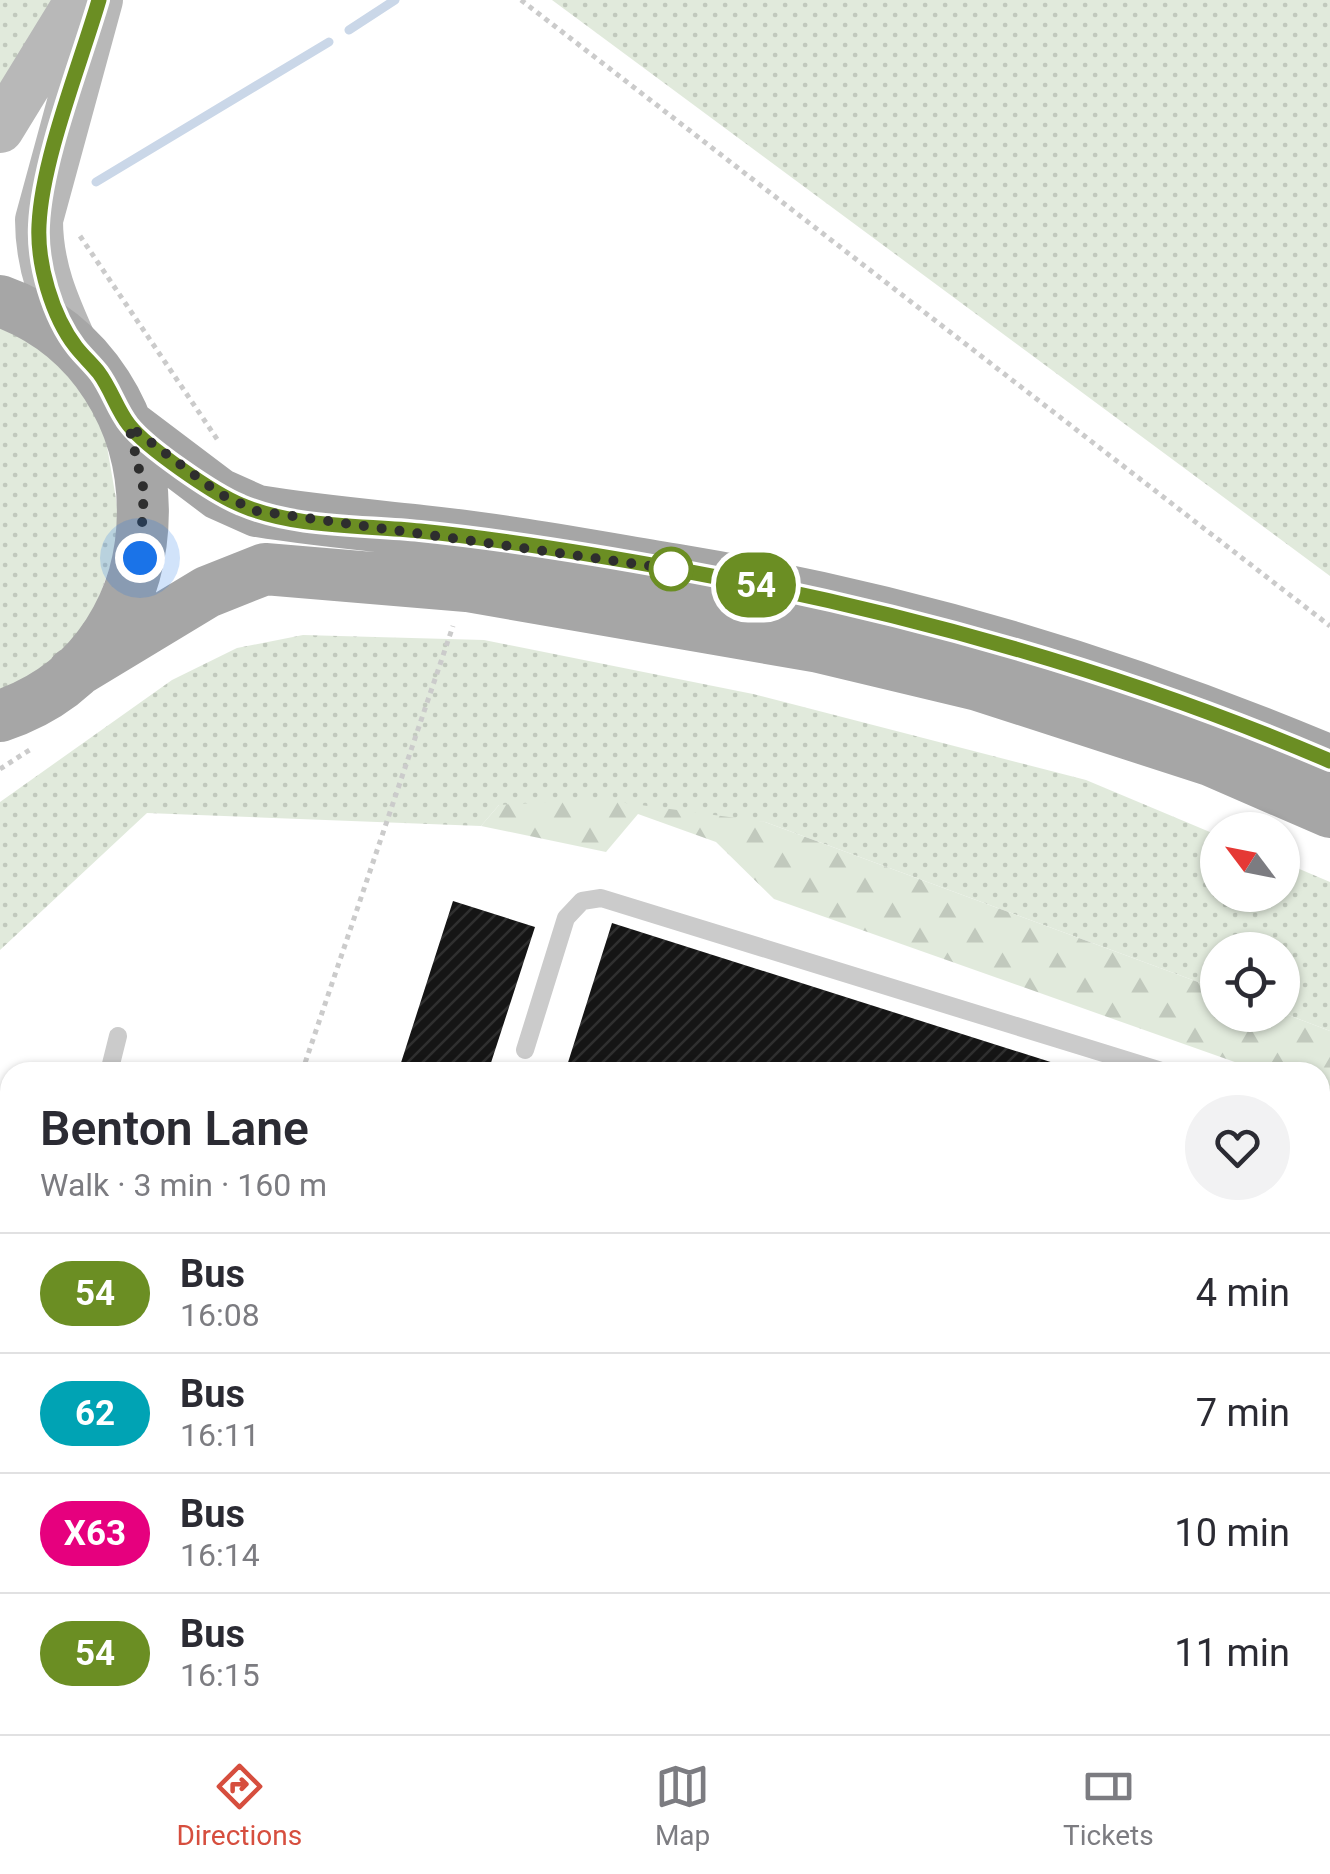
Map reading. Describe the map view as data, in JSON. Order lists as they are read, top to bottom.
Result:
{
  "lines": ["bus line 54"],
  "north": "top left",
  "page": {
    "on_map": "54",
    "heading": ["Benton Lane", "Walk · 3 min · 160 m"],
    "list": [
      {
        "mark": "54",
        "name": "Bus",
        "note": "16:08",
        "value": "4 min"
      },
      {
        "mark": "62",
        "name": "Bus",
        "note": "16:11",
        "value": "7 min"
      },
      {
        "mark": "X63",
        "name": "Bus",
        "note": "16:14",
        "value": "10 min"
      },
      {
        "mark": "54",
        "name": "Bus",
        "note": "16:15",
        "value": "11 min"
      }
    ],
    "tabs": ["Directions", "Map", "Tickets"]
  }
}
